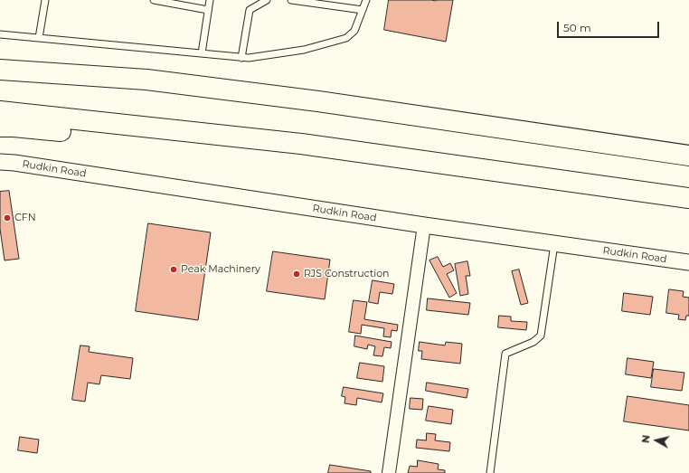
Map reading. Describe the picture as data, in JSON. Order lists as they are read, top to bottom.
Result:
{
  "streets": {
    "street": ["Rudkin Road"]
  },
  "places": ["CFN", "Peak Machinery", "RJS Construction"],
  "scale_bar": "50 m",
  "north": "left"
}
